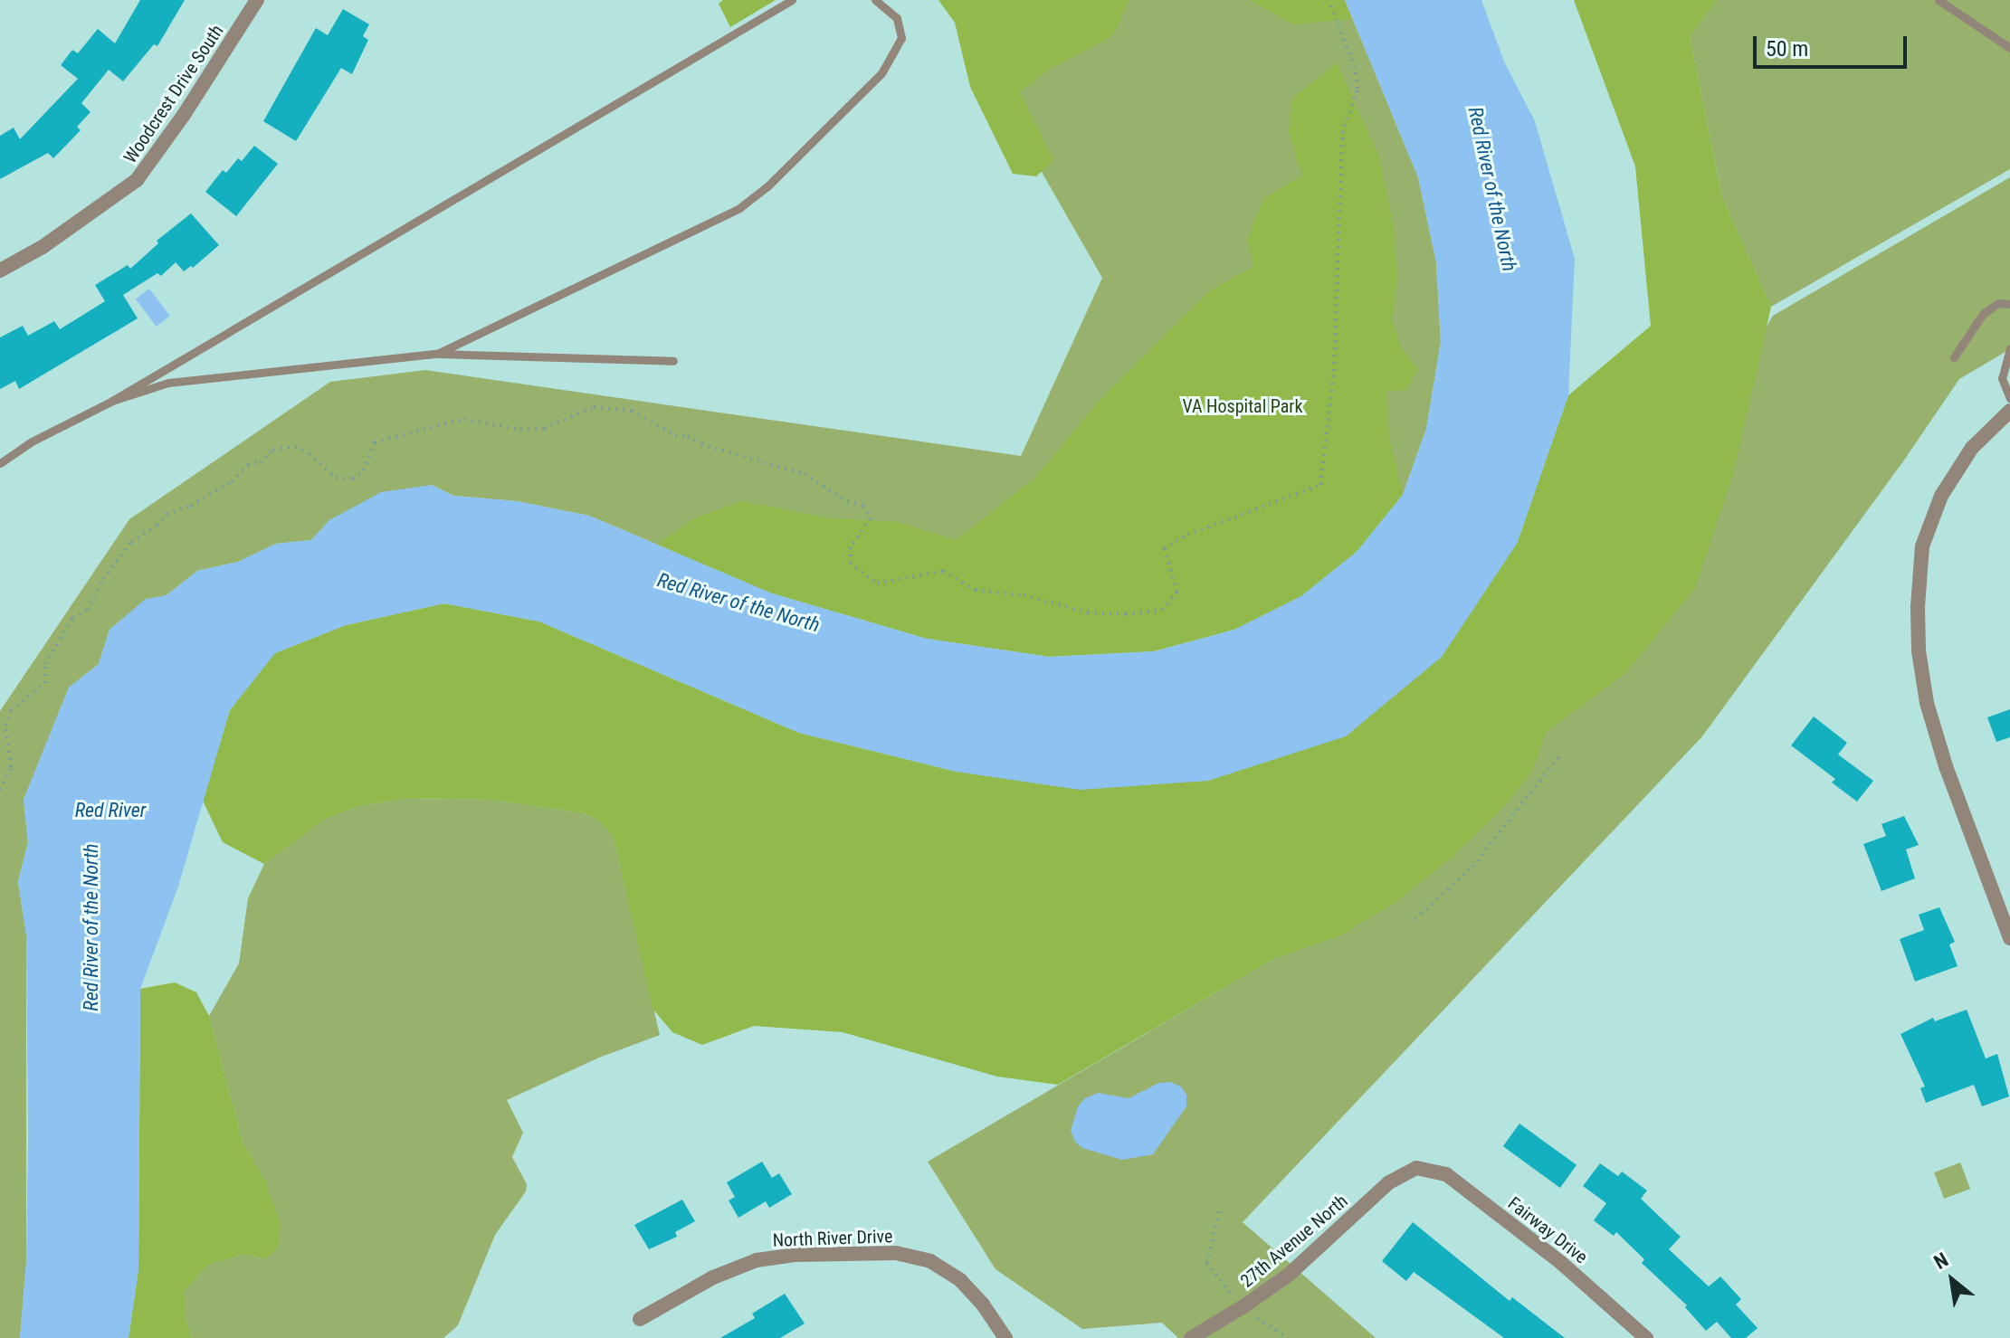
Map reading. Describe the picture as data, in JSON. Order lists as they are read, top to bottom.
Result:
{
  "streets": {
    "street": [
      "Woodcrest Drive South",
      "Fairway Drive",
      "North River Drive",
      "27th Avenue North"
    ]
  },
  "crossings": [
    ["Fairway Drive", "27th Avenue North"]
  ],
  "water": ["Red River of the North", "Red River"],
  "parks": ["VA Hospital Park"],
  "scale_bar": "50 m",
  "north": "top left"
}
